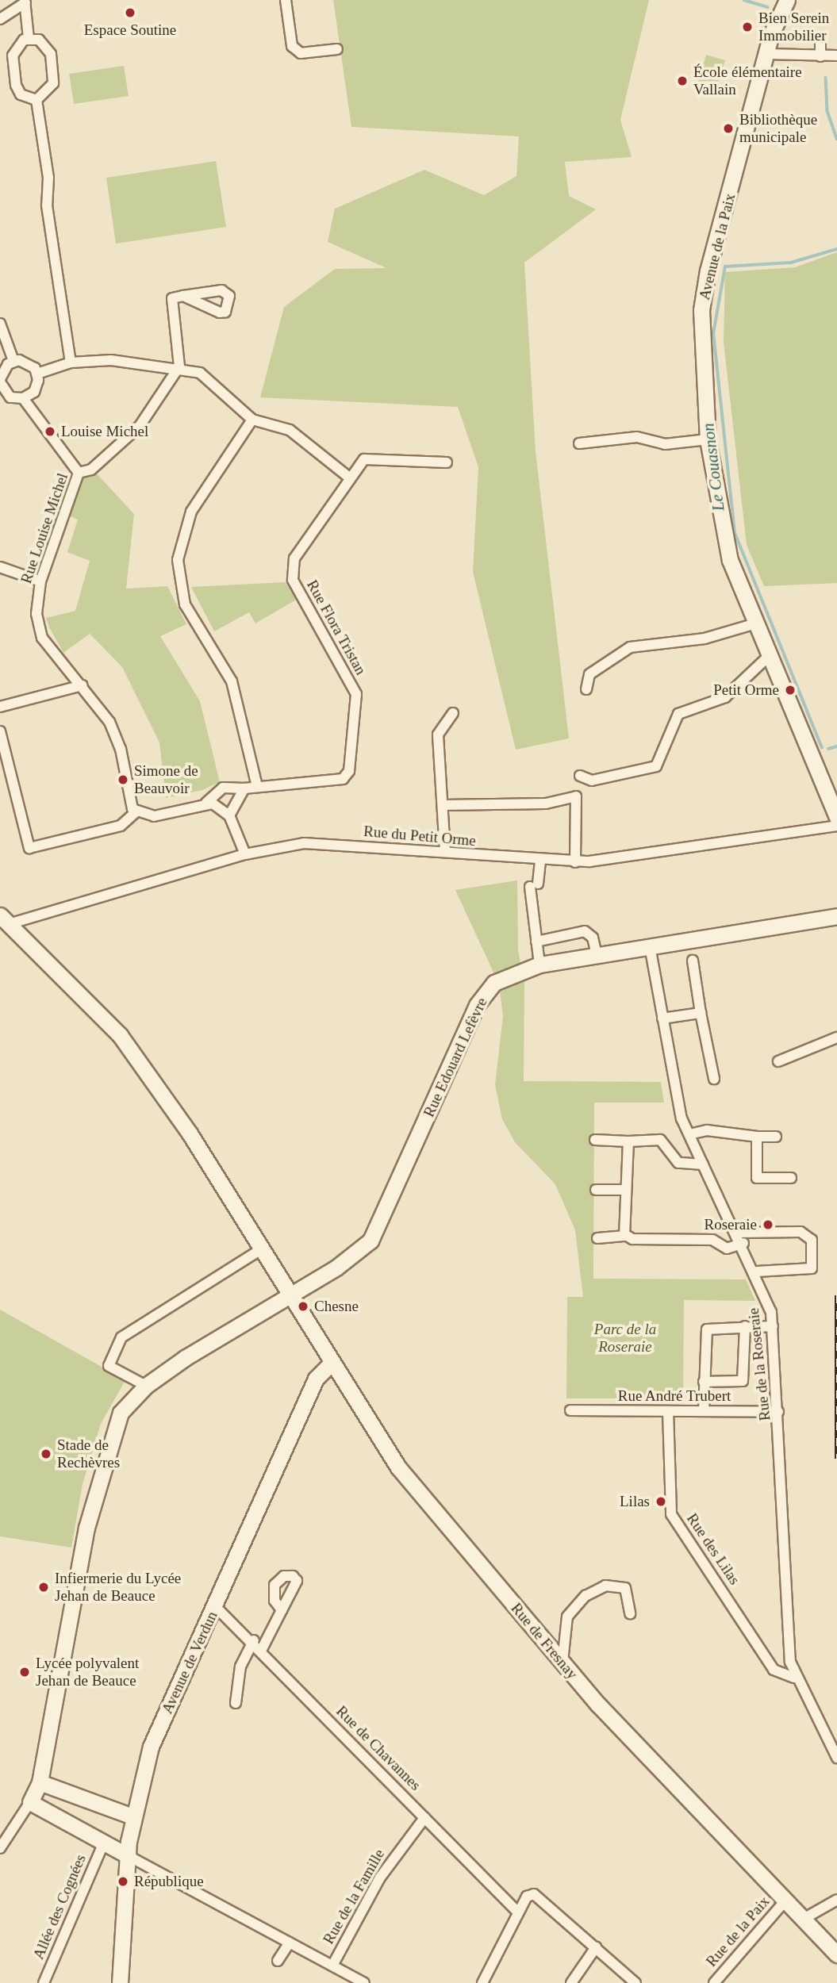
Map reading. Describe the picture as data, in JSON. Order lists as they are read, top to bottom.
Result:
{
  "streets": {
    "street": [
      "Avenue de la Paix",
      "Rue Louise Michel",
      "Rue Flora Tristan",
      "Rue du Petit Orme",
      "Rue Edouard Lefèvre",
      "Rue de la Roseraie",
      "Rue André Trubert",
      "Rue des Lilas",
      "Rue de Fresnay",
      "Avenue de Verdun",
      "Rue de Chavannes",
      "Rue de la Famille",
      "Allée des Cognées",
      "Rue de la Paix"
    ]
  },
  "crossings": [
    ["Rue Louise Michel", "Rue Flora Tristan"],
    ["Rue du Petit Orme", "Rue de Fresnay"],
    ["Rue Edouard Lefèvre", "Rue de la Roseraie"],
    ["Rue Edouard Lefèvre", "Rue de Fresnay"],
    ["Rue de la Roseraie", "Rue André Trubert"],
    ["Rue de la Roseraie", "Rue des Lilas"],
    ["Rue André Trubert", "Rue des Lilas"],
    ["Rue de Fresnay", "Avenue de Verdun"],
    ["Rue de Fresnay", "Rue de la Paix"],
    ["Avenue de Verdun", "Rue de Chavannes"],
    ["Rue de Chavannes", "Rue de la Famille"]
  ],
  "water": ["Le Couasnon"],
  "parks": ["Parc de la Roseraie"],
  "places": [
    "Espace Soutine",
    "Bien Serein Immobilier",
    "École élémentaire Vallain",
    "Bibliothèque municipale",
    "Louise Michel",
    "Petit Orme",
    "Simone de Beauvoir",
    "Roseraie",
    "Chesne",
    "Stade de Rechèvres",
    "Lilas",
    "Infiermerie du Lycée Jehan de Beauce",
    "Lycée polyvalent Jehan de Beauce",
    "République"
  ]
}
